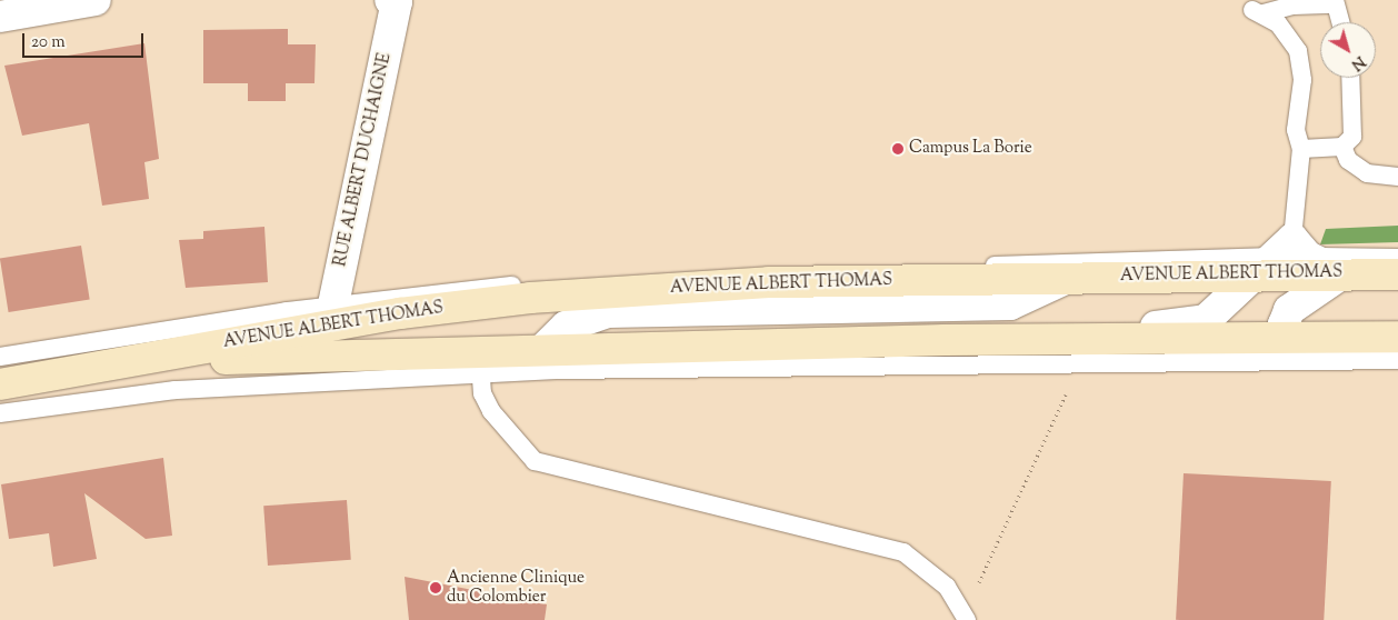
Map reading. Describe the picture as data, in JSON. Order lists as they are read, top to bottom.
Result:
{
  "streets": {
    "street": ["RUE ALBERT DUCHAIGNE", "AVENUE ALBERT THOMAS"]
  },
  "crossings": [
    ["RUE ALBERT DUCHAIGNE", "AVENUE ALBERT THOMAS"]
  ],
  "places": ["Campus La Borie", "Ancienne Clinique du Colombier"],
  "scale_bar": "20 m",
  "north": "bottom right"
}
